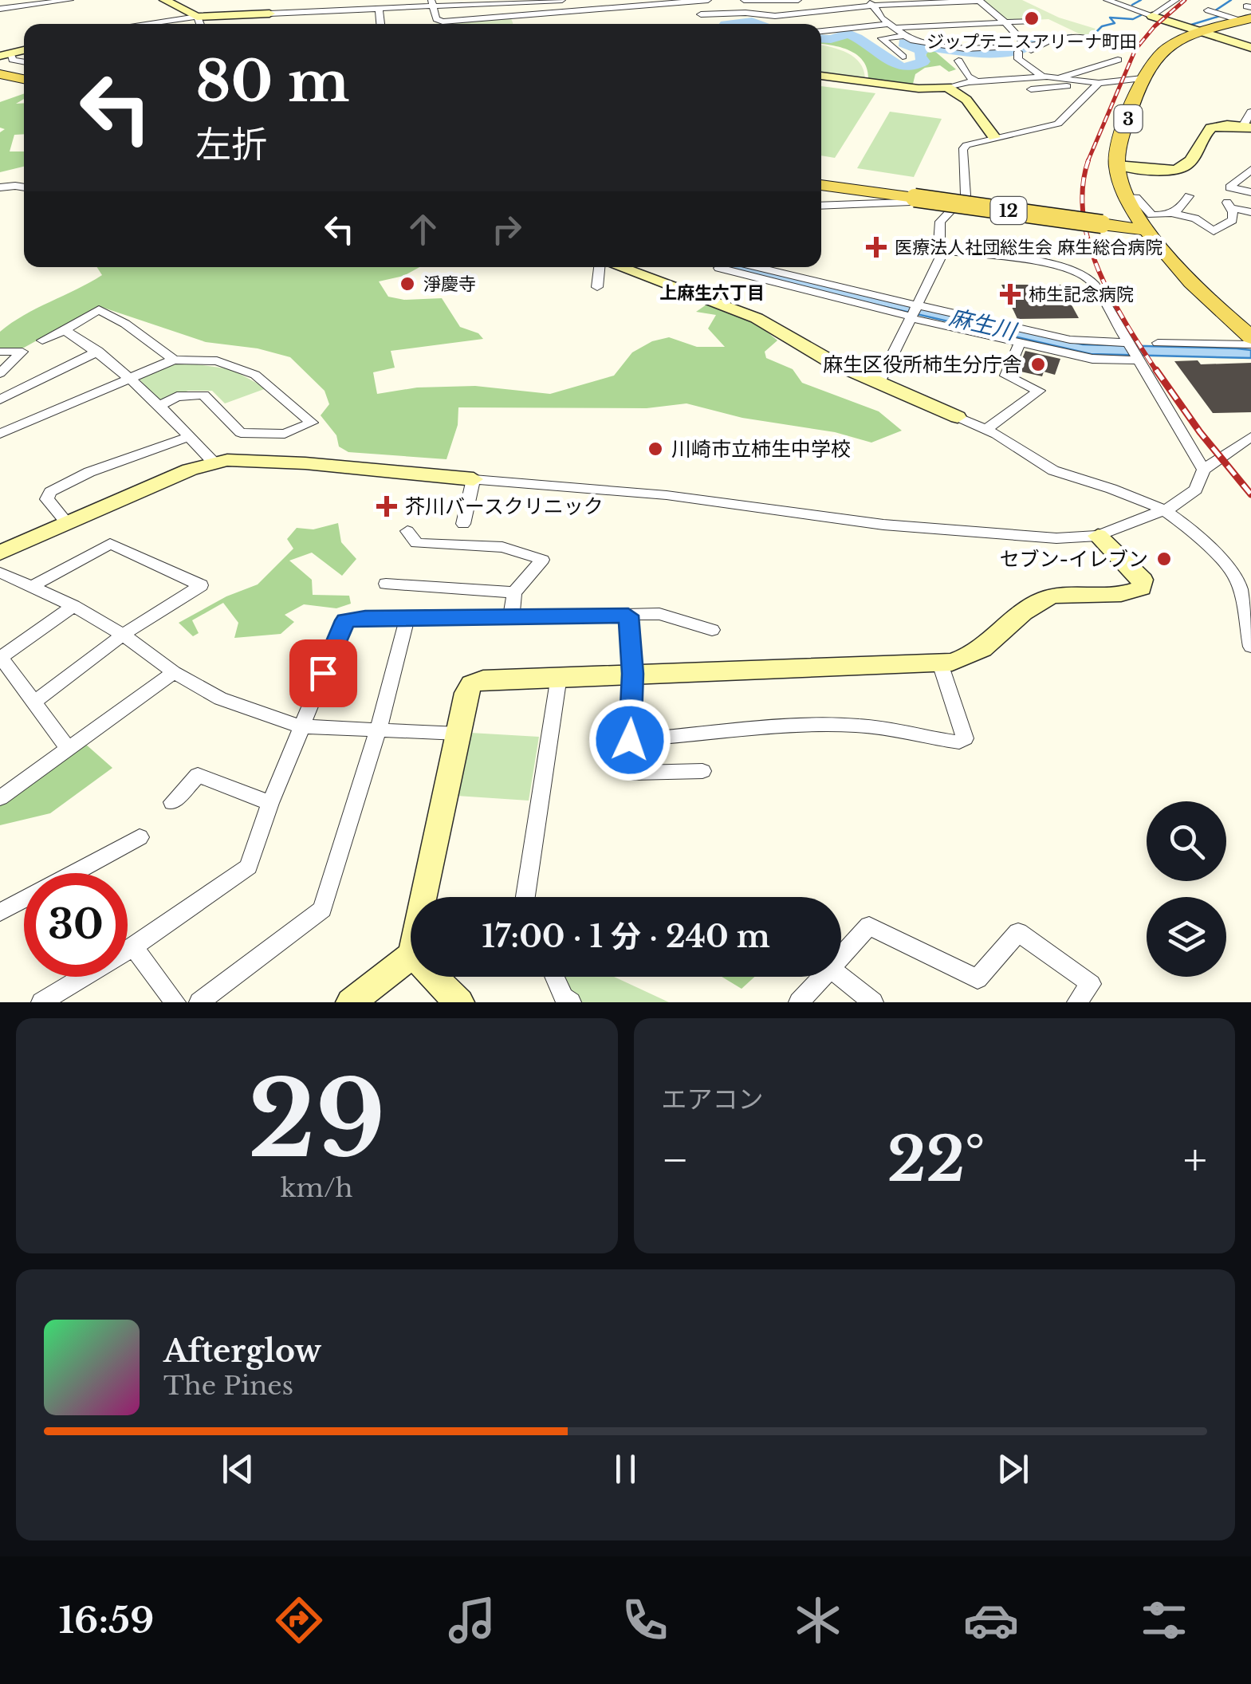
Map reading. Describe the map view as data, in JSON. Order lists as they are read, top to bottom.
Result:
{
  "streets": {
    "main road": ["3", "12"]
  },
  "crossings": [
    ["3", "12"]
  ],
  "districts": ["上麻生六丁目"],
  "water": ["麻生川"],
  "places": {
    "other": [
      "ジップテニスアリーナ町田",
      "淨慶寺",
      "麻生区役所柿生分庁舎",
      "川崎市立柿生中学校",
      "セブン-イレブン"
    ],
    "health": ["医療法人社団総生会 麻生総合病院", "柿生記念病院", "芥川バースクリニック"]
  },
  "page": {
    "turn": ["80 m", "左折"],
    "limit": "30",
    "trip": "17:00 · 1 分 · 240 m",
    "tile": [
      ["29", "km/h"],
      "エアコン"
    ],
    "heat": ["−", "22°", "+"],
    "song": ["Afterglow", "The Pines"],
    "tabs": "16:59"
  }
}
